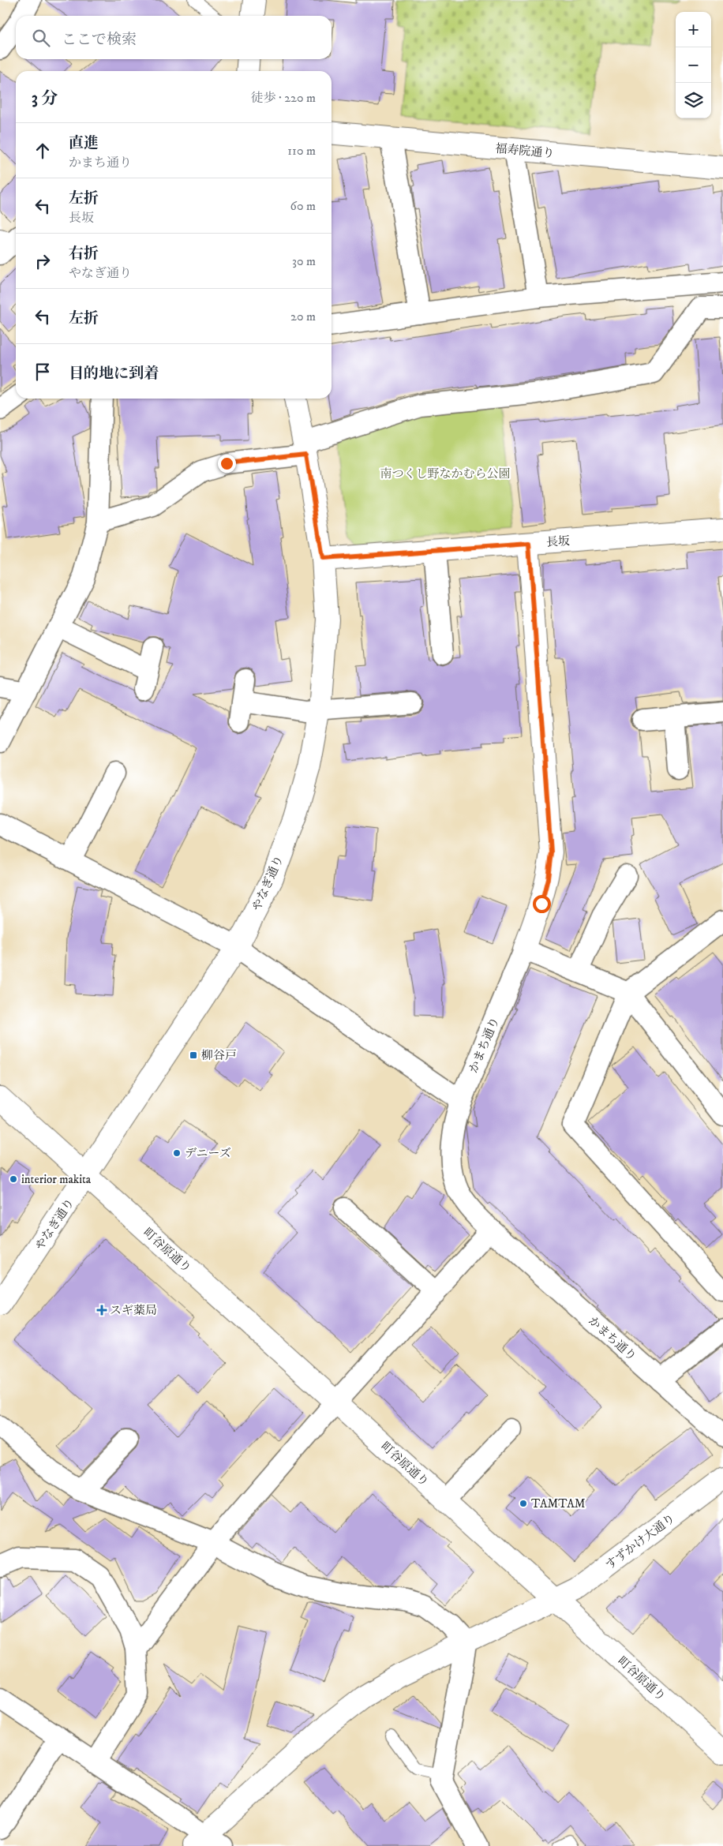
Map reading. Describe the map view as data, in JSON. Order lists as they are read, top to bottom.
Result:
{
  "streets": {
    "street": [
      "福寿院通り",
      "長坂",
      "やなぎ通り",
      "かまち通り",
      "町谷原通り",
      "すずかけ大通り"
    ]
  },
  "crossings": [
    ["長坂", "やなぎ通り"],
    ["長坂", "かまち通り"],
    ["やなぎ通り", "町谷原通り"],
    ["町谷原通り", "すずかけ大通り"]
  ],
  "parks": ["南つくし野なかむら公園"],
  "places": {
    "transit": ["柳谷戸"],
    "other": ["デニーズ", "interior makita", "TAMTAM"],
    "health": ["スギ薬局"]
  },
  "page": {
    "map_buttons": ["+", "−"],
    "search": "ここで検索",
    "heading": ["3 分", "徒歩 · 220 m"],
    "list": [
      ["直進", "かまち通り", "110 m"],
      ["左折", "長坂", "60 m"],
      ["右折", "やなぎ通り", "30 m"],
      ["左折", "20 m"],
      "目的地に到着"
    ]
  }
}
